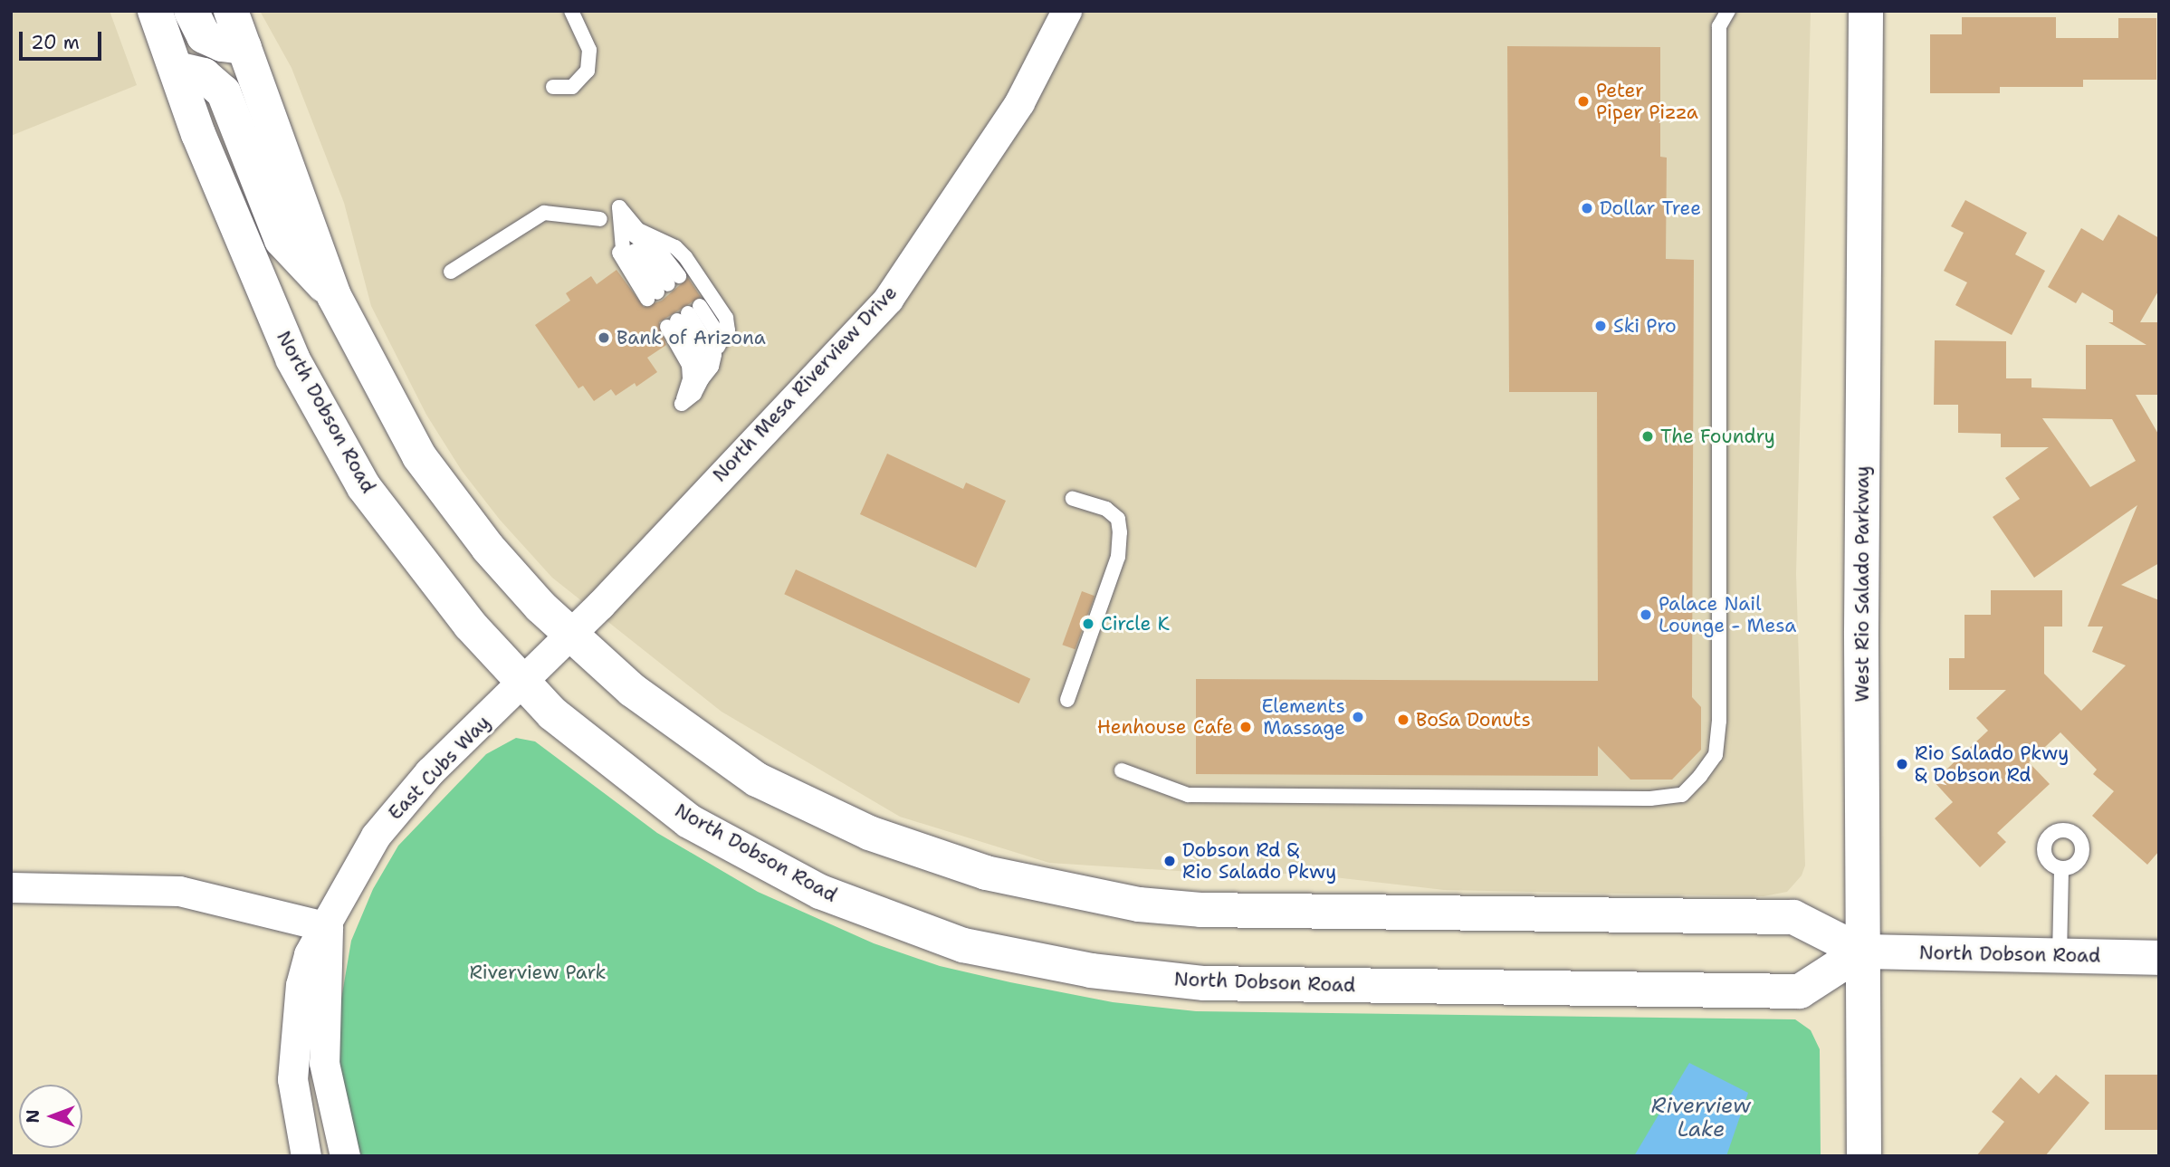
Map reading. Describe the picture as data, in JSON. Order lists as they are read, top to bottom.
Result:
{
  "streets": {
    "main road": ["North Dobson Road", "West Rio Salado Parkway"],
    "street": ["North Mesa Riverview Drive", "East Cubs Way"]
  },
  "crossings": [
    ["North Mesa Riverview Drive", "North Dobson Road"],
    ["North Mesa Riverview Drive", "East Cubs Way"],
    ["North Dobson Road", "West Rio Salado Parkway"],
    ["North Dobson Road", "East Cubs Way"]
  ],
  "water": ["Riverview Lake"],
  "parks": ["Riverview Park"],
  "places": [
    "Peter Piper Pizza",
    "Dollar Tree",
    "Ski Pro",
    "Bank of Arizona",
    "The Foundry",
    "Palace Nail Lounge - Mesa",
    "Circle K",
    "Elements Massage",
    "BoSa Donuts",
    "Henhouse Cafe",
    "Rio Salado Pkwy & Dobson Rd",
    "Dobson Rd & Rio Salado Pkwy"
  ],
  "scale_bar": "20 m",
  "north": "left"
}
